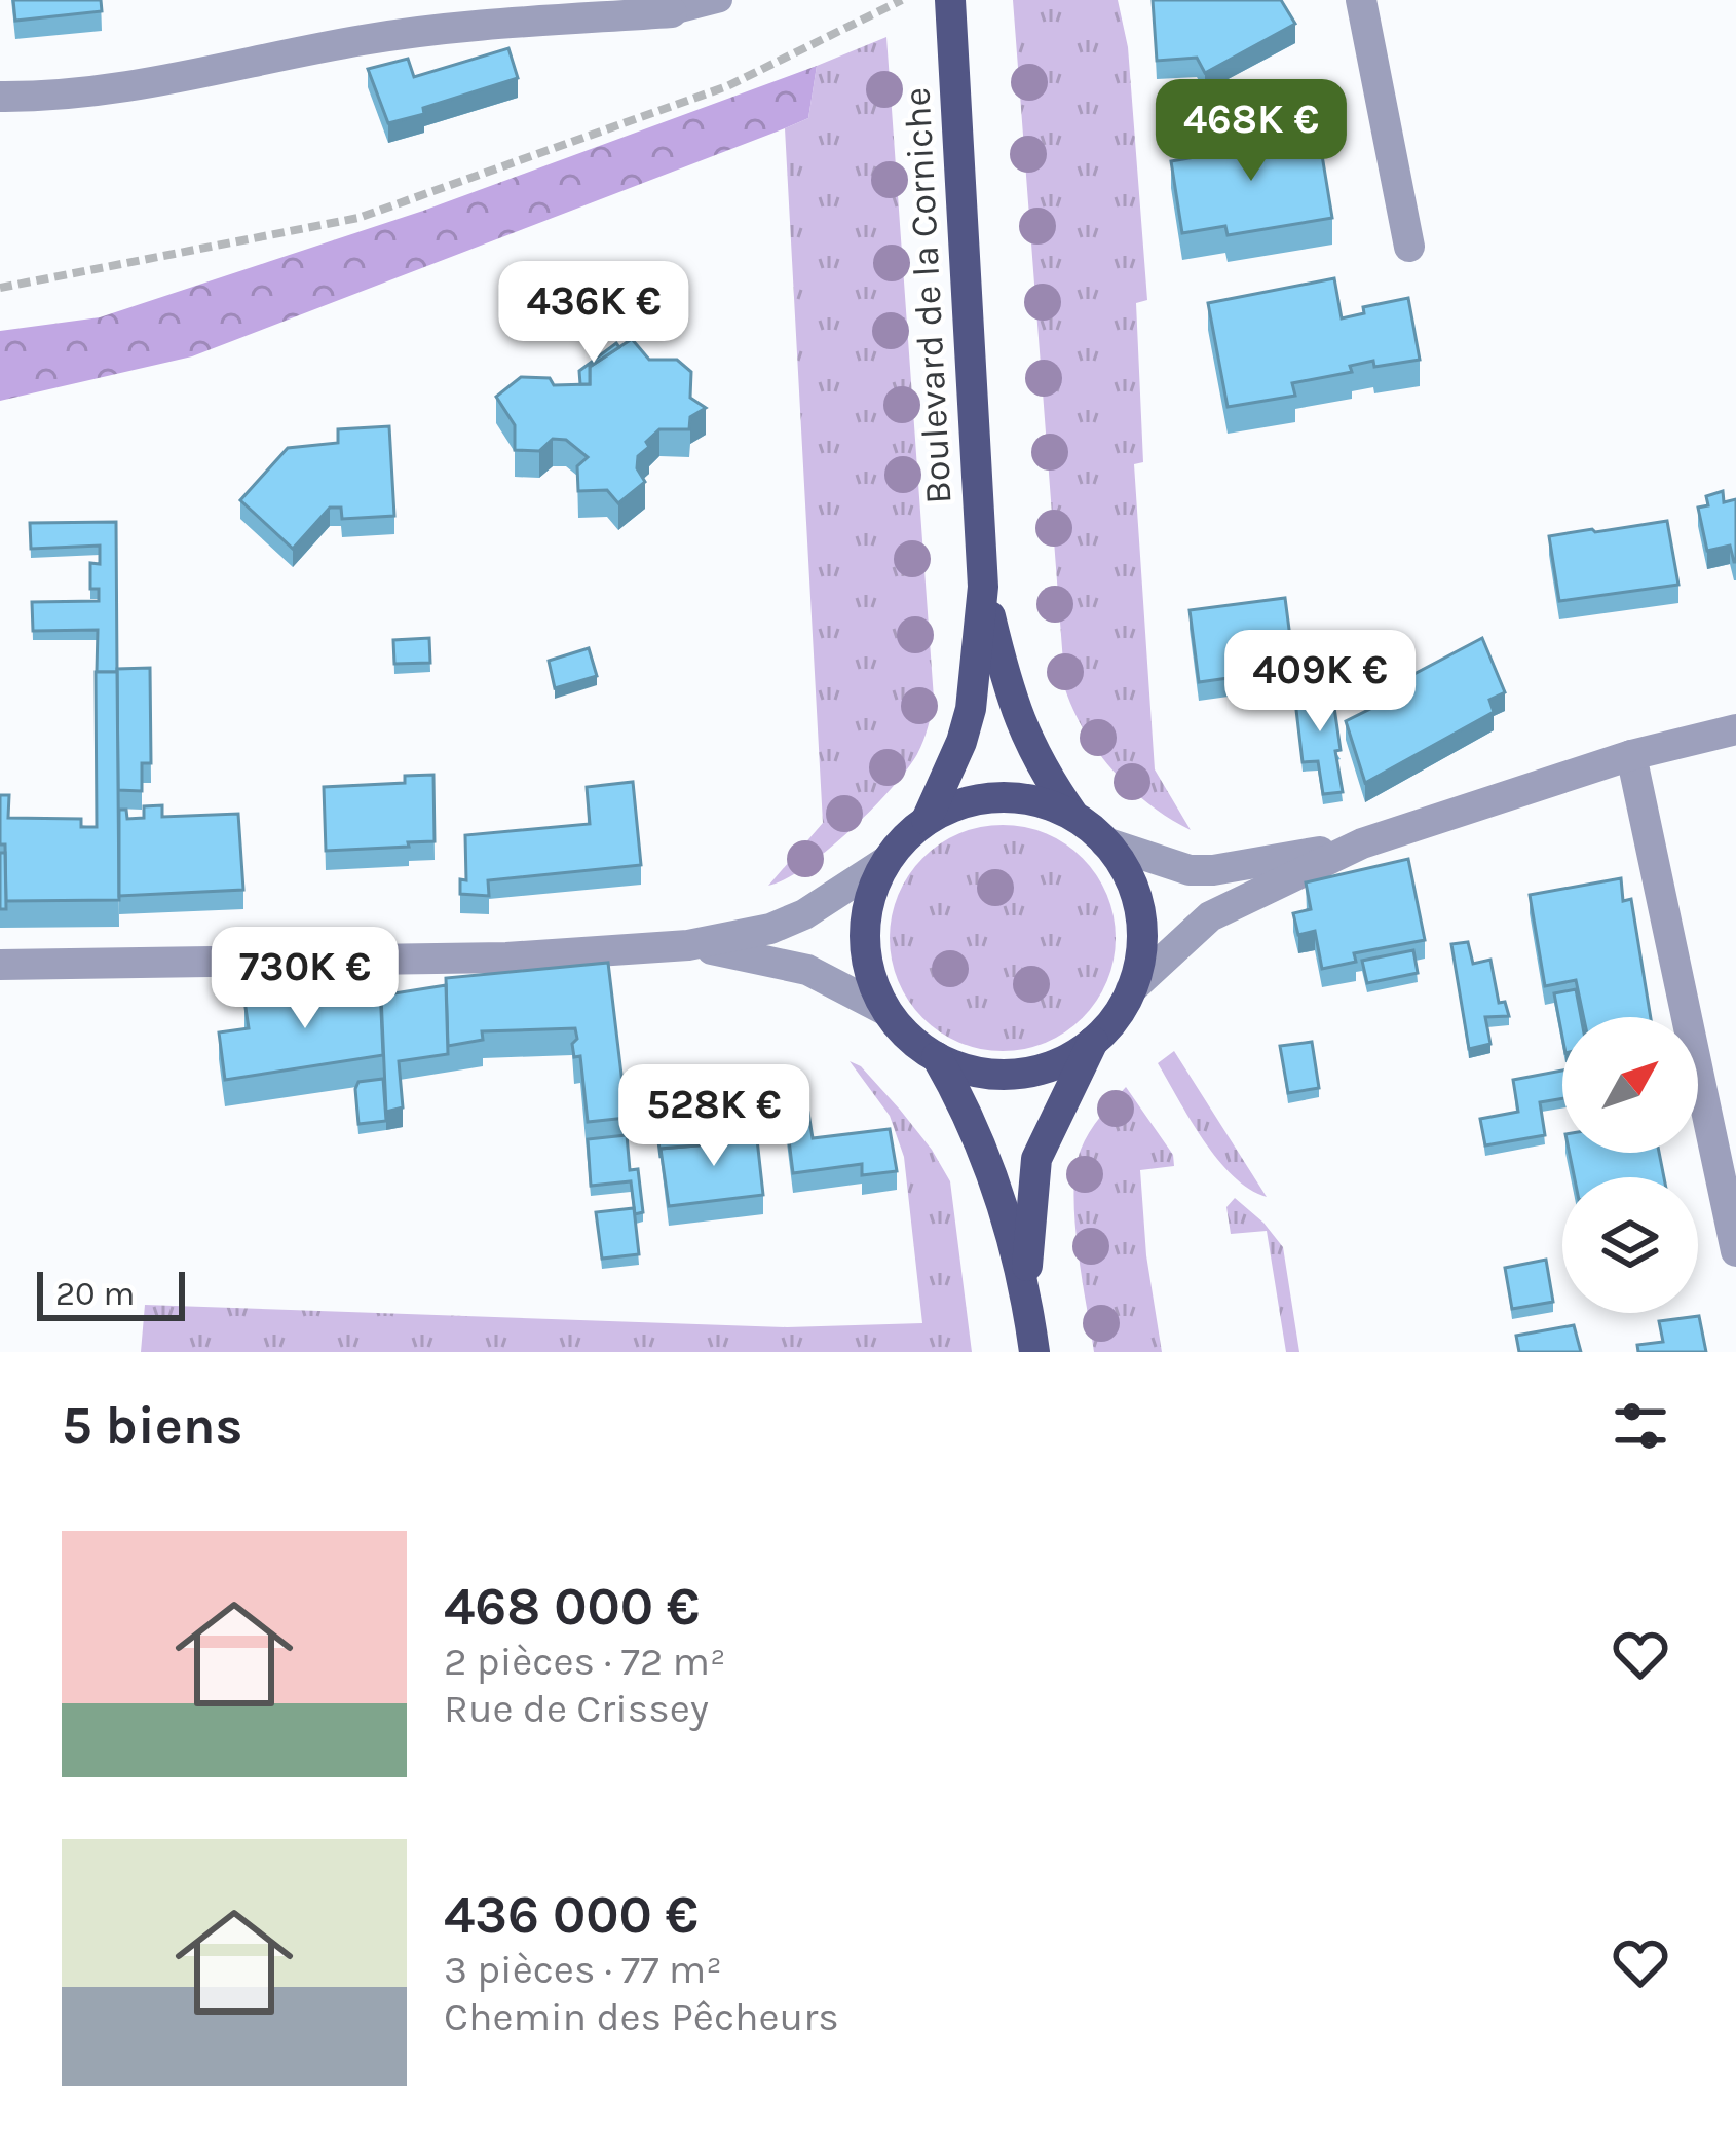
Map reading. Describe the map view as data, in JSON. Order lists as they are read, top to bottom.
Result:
{
  "streets": {
    "main road": ["Boulevard de la Corniche"]
  },
  "scale_bar": "20 m",
  "north": "top right",
  "page": {
    "price": [
      "468K €",
      "436K €",
      "409K €",
      "730K €",
      "528K €"
    ],
    "scale": "20 m",
    "heading": "5 biens",
    "list": [
      {
        "name": "468 000 €",
        "note": "2 pièces · 72 m² · Rue de Crissey"
      },
      {
        "name": "436 000 €",
        "note": "3 pièces · 77 m² · Chemin des Pêcheurs"
      }
    ]
  }
}
